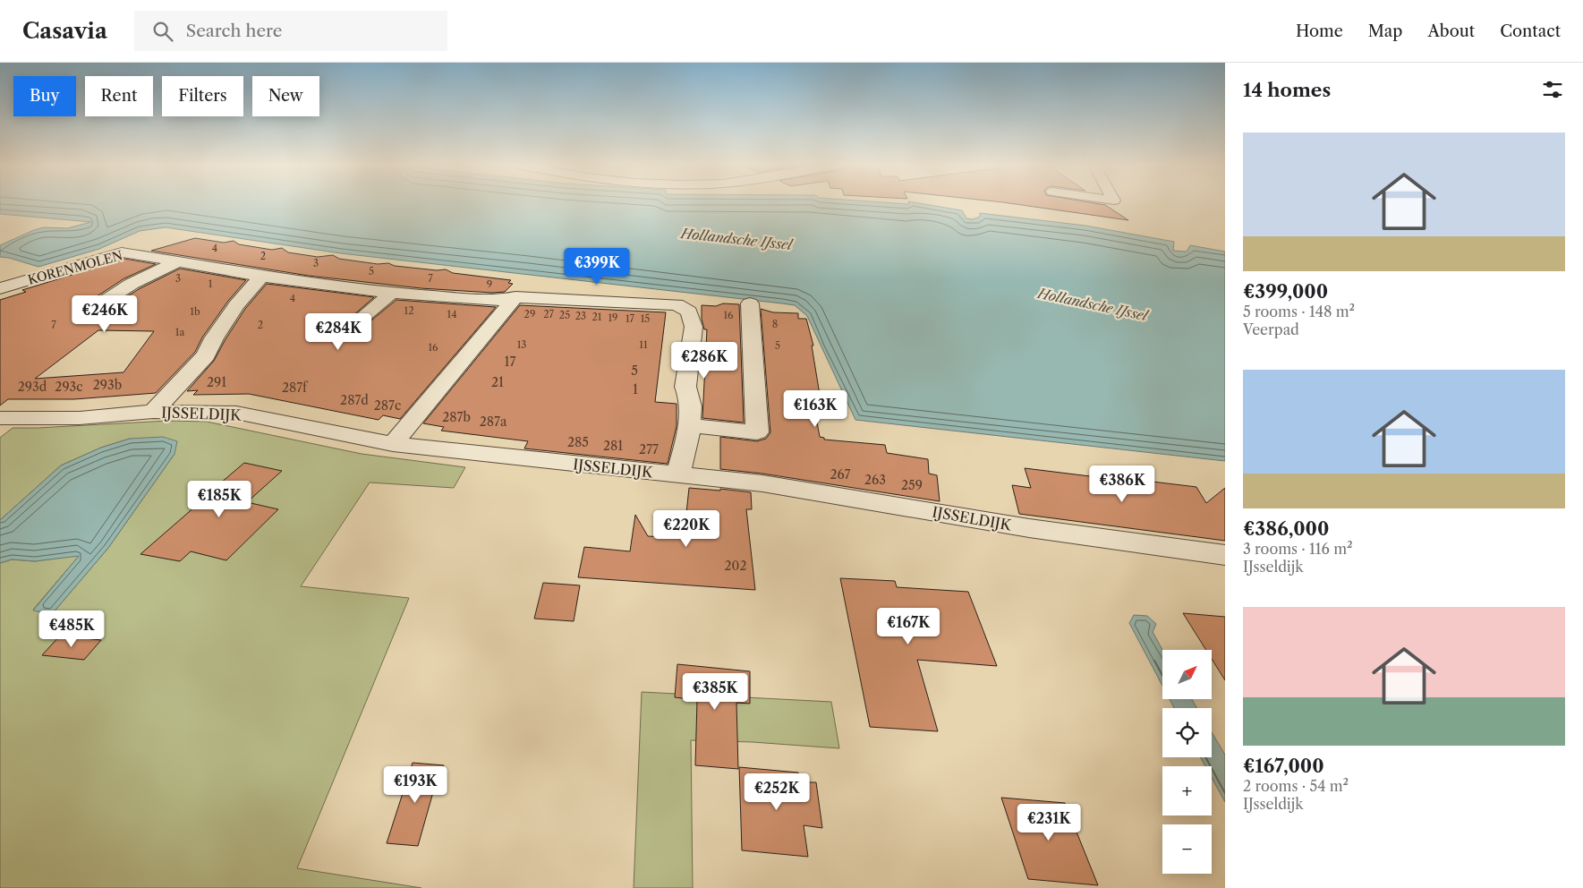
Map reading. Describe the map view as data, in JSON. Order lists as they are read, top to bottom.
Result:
{
  "streets": {
    "street": ["KORENMOLEN", "IJSSELDIJK"]
  },
  "water": ["Hollandsche IJssel"],
  "house_numbers": [
    "4",
    "2",
    "3",
    "5",
    "3",
    "7",
    "1",
    "9",
    "4",
    "12",
    "1b",
    "14",
    "29",
    "27",
    "25",
    "16",
    "23",
    "21",
    "19",
    "17",
    "15",
    "8",
    "7",
    "2",
    "1a",
    "13",
    "11",
    "5",
    "16",
    "17",
    "5",
    "291",
    "21",
    "293b",
    "293d",
    "293c",
    "287f",
    "1",
    "287d",
    "287c",
    "287b",
    "287a",
    "285",
    "281",
    "277",
    "267",
    "263",
    "259",
    "202"
  ],
  "north": "top right",
  "page": {
    "header": "Casavia",
    "search": "Search here",
    "nav": [
      "Home",
      "Map",
      "About",
      "Contact"
    ],
    "heading": "14 homes",
    "chip": [
      "Buy",
      "Rent",
      "Filters",
      "New"
    ],
    "list": [
      {
        "name": "€399,000",
        "note": "5 rooms · 148 m² · Veerpad"
      },
      {
        "name": "€386,000",
        "note": "3 rooms · 116 m² · IJsseldijk"
      },
      {
        "name": "€167,000",
        "note": "2 rooms · 54 m² · IJsseldijk"
      }
    ],
    "price": [
      "€399K",
      "€246K",
      "€284K",
      "€286K",
      "€163K",
      "€386K",
      "€185K",
      "€220K",
      "€167K",
      "€485K",
      "€385K",
      "€193K",
      "€252K",
      "€231K"
    ],
    "map_buttons": ["+", "−"]
  }
}
